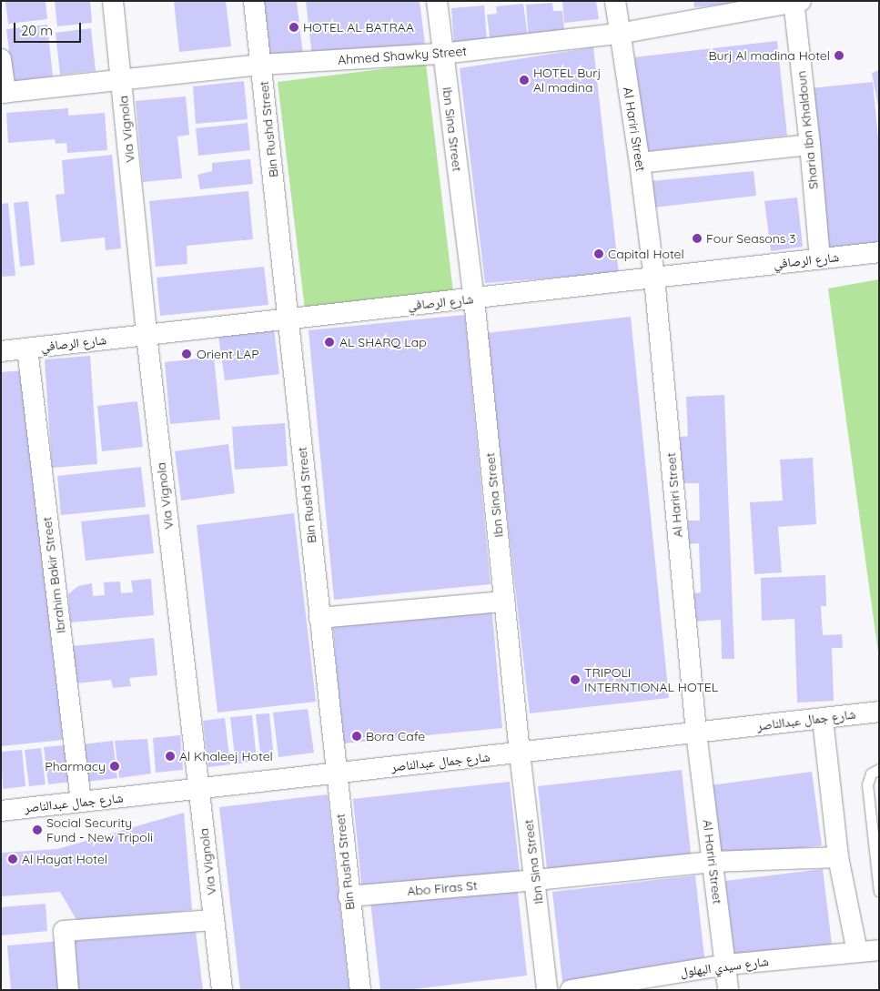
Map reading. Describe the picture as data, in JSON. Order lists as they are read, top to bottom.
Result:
{
  "streets": {
    "street": [
      "Ahmed Shawky Street",
      "Via Vignola",
      "Bin Rushd Street",
      "Ibn Sina Street",
      "Al Hariri Street",
      "Sharia Ibn Khaldoun",
      "شارع الرصافي",
      "Ibrahim Bakir Street",
      "شارع جمال عبدالناصر",
      "Abo Firas St",
      "شارع سيدي البهلول"
    ]
  },
  "crossings": [
    ["Ahmed Shawky Street", "Via Vignola"],
    ["Ahmed Shawky Street", "Bin Rushd Street"],
    ["Ahmed Shawky Street", "Ibn Sina Street"],
    ["Ahmed Shawky Street", "Al Hariri Street"],
    ["Ahmed Shawky Street", "Sharia Ibn Khaldoun"],
    ["Via Vignola", "شارع الرصافي"],
    ["Via Vignola", "شارع جمال عبدالناصر"],
    ["Bin Rushd Street", "شارع الرصافي"],
    ["Bin Rushd Street", "شارع جمال عبدالناصر"],
    ["Bin Rushd Street", "Abo Firas St"],
    ["Ibn Sina Street", "شارع الرصافي"],
    ["Ibn Sina Street", "شارع جمال عبدالناصر"],
    ["Ibn Sina Street", "Abo Firas St"],
    ["Al Hariri Street", "شارع الرصافي"],
    ["Al Hariri Street", "شارع جمال عبدالناصر"],
    ["Al Hariri Street", "Abo Firas St"],
    ["Al Hariri Street", "شارع سيدي البهلول"],
    ["Sharia Ibn Khaldoun", "شارع الرصافي"],
    ["شارع الرصافي", "Ibrahim Bakir Street"],
    ["Ibrahim Bakir Street", "شارع جمال عبدالناصر"]
  ],
  "places": [
    "HOTEL AL BATRAA",
    "Burj Al madina Hotel",
    "HOTEL Burj Al madina",
    "Four Seasons 3",
    "Capital Hotel",
    "AL SHARQ Lap",
    "Orient LAP",
    "TRIPOLI INTERNTIONAL HOTEL",
    "Bora Cafe",
    "Al Khaleej Hotel",
    "Pharmacy",
    "Social Security Fund - New Tripoli",
    "Al Hayat Hotel"
  ],
  "scale_bar": "20 m"
}
